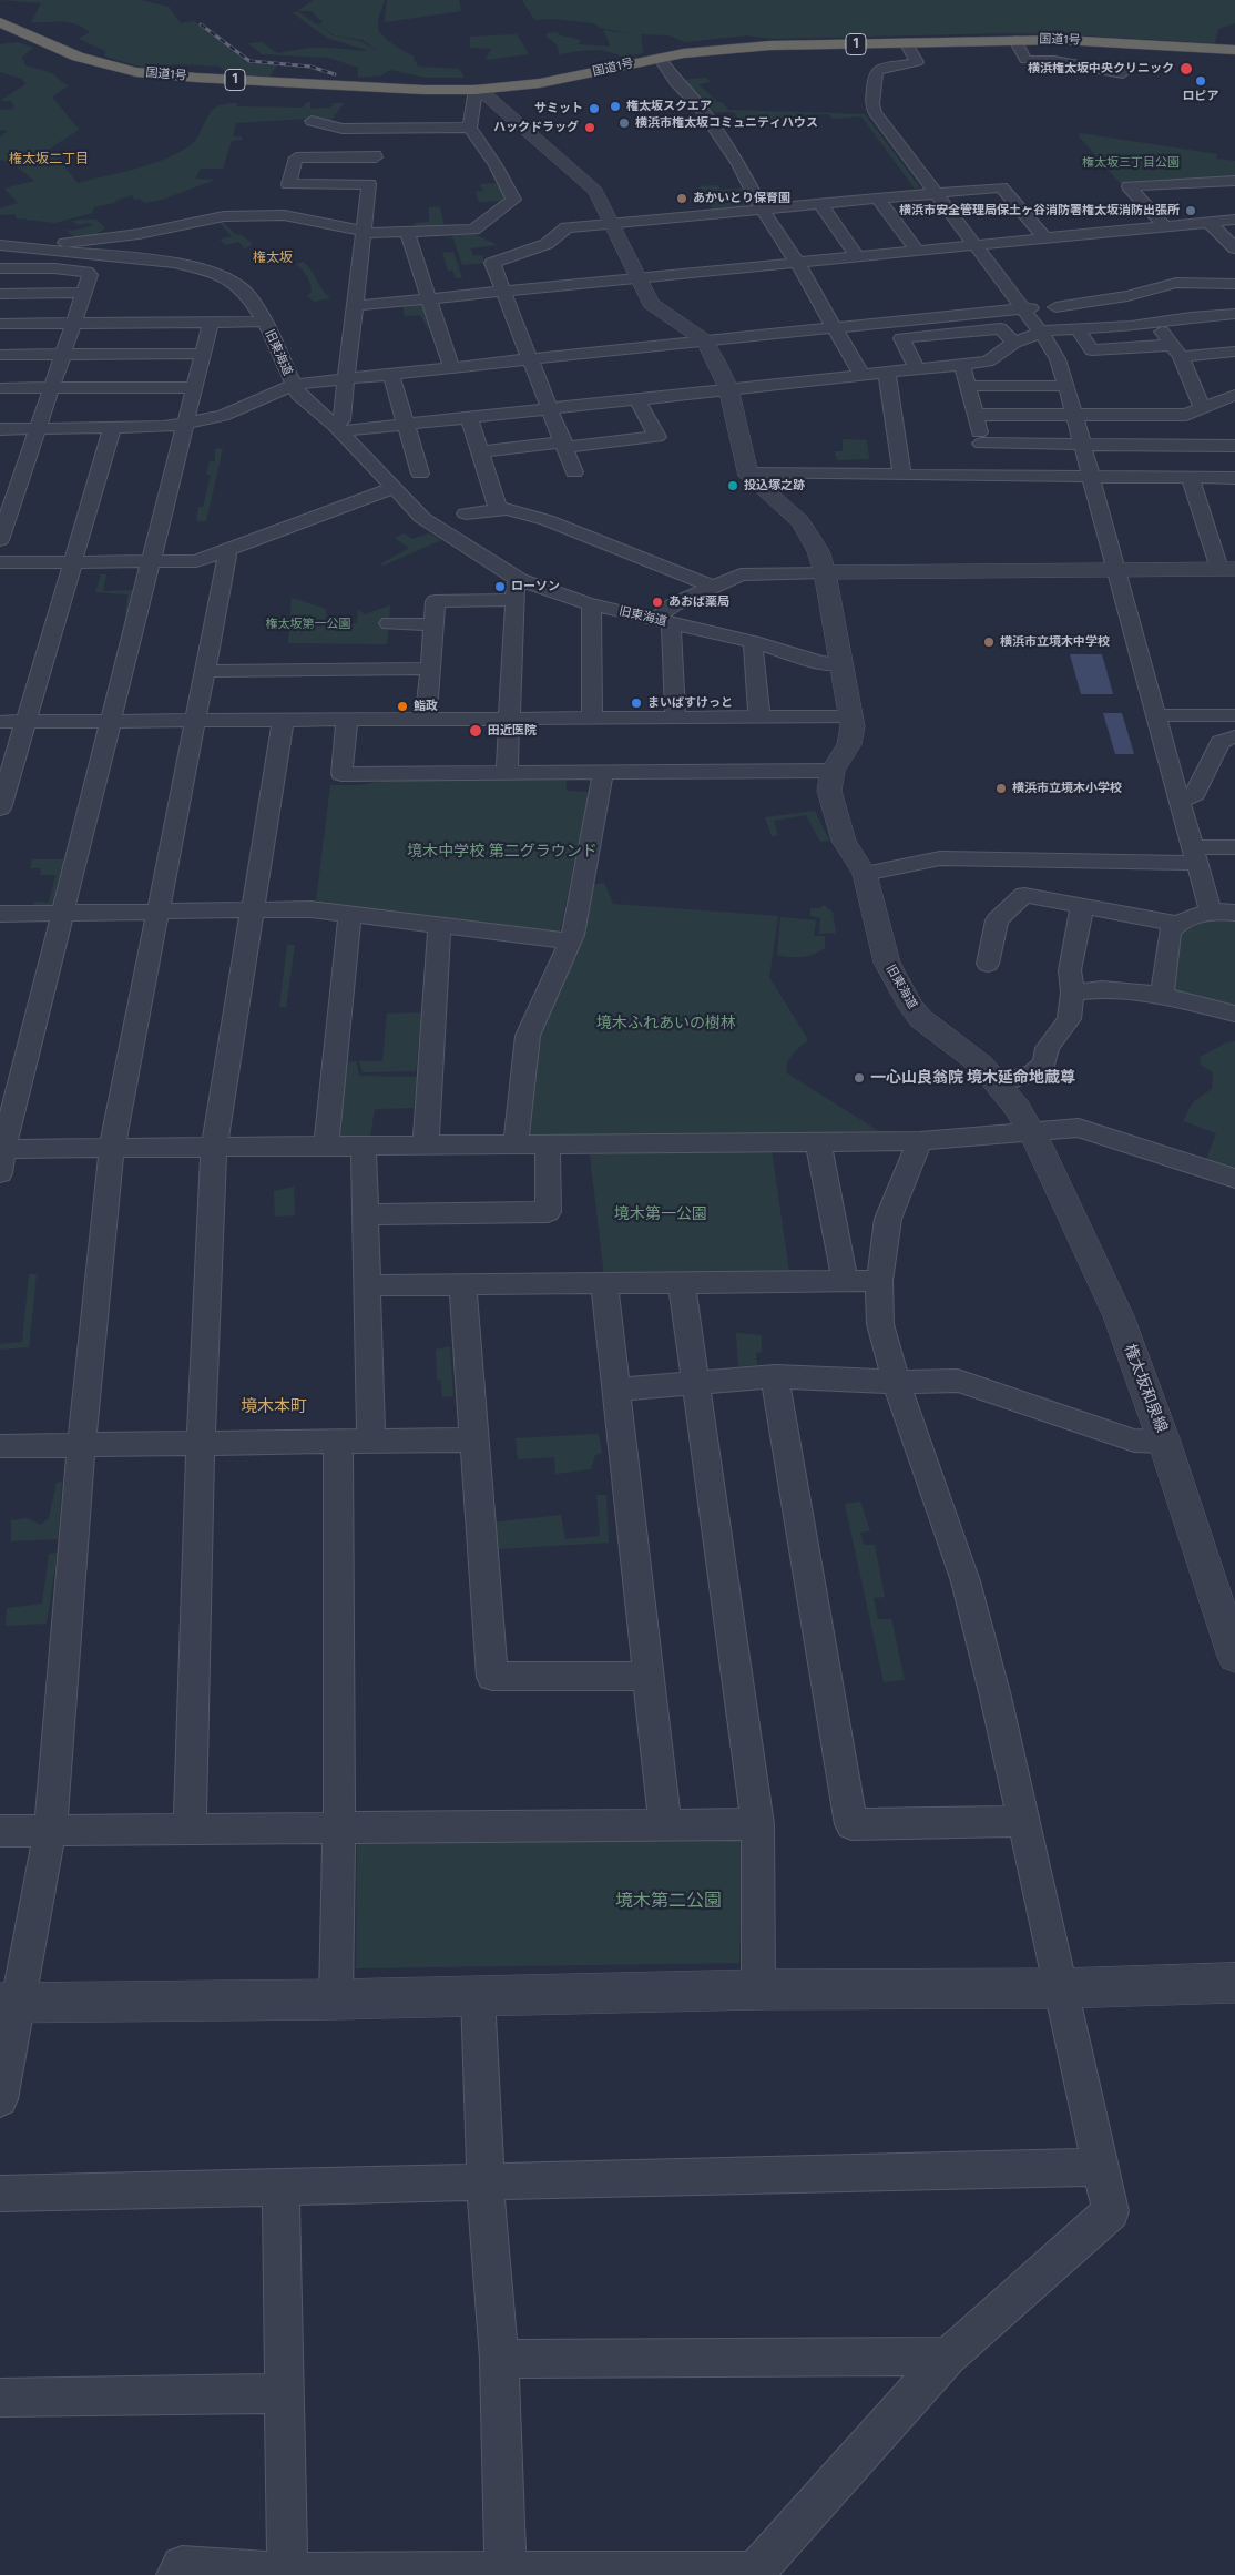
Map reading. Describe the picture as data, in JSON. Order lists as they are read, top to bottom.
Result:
{
  "streets": {
    "highway": ["国道1号", "1"],
    "street": ["旧東海道", "権太坂和泉線"]
  },
  "crossings": [
    ["旧東海道", "権太坂和泉線"]
  ],
  "districts": ["権太坂二丁目", "権太坂", "境木本町"],
  "parks": [
    "権太坂三丁目公園",
    "権太坂第一公園",
    "境木中学校 第二グラウンド",
    "境木ふれあいの樹林",
    "境木第一公園",
    "境木第二公園"
  ],
  "places": [
    "横浜権太坂中央クリニック",
    "ロピア",
    "権太坂スクエア",
    "サミット",
    "横浜市権太坂コミュニティハウス",
    "ハックドラッグ",
    "あかいとり保育園",
    "横浜市安全管理局保土ヶ谷消防署権太坂消防出張所",
    "投込塚之跡",
    "ローソン",
    "あおば薬局",
    "横浜市立境木中学校",
    "まいばすけっと",
    "鮨政",
    "田近医院",
    "横浜市立境木小学校",
    "一心山良翁院 境木延命地蔵尊"
  ]
}
